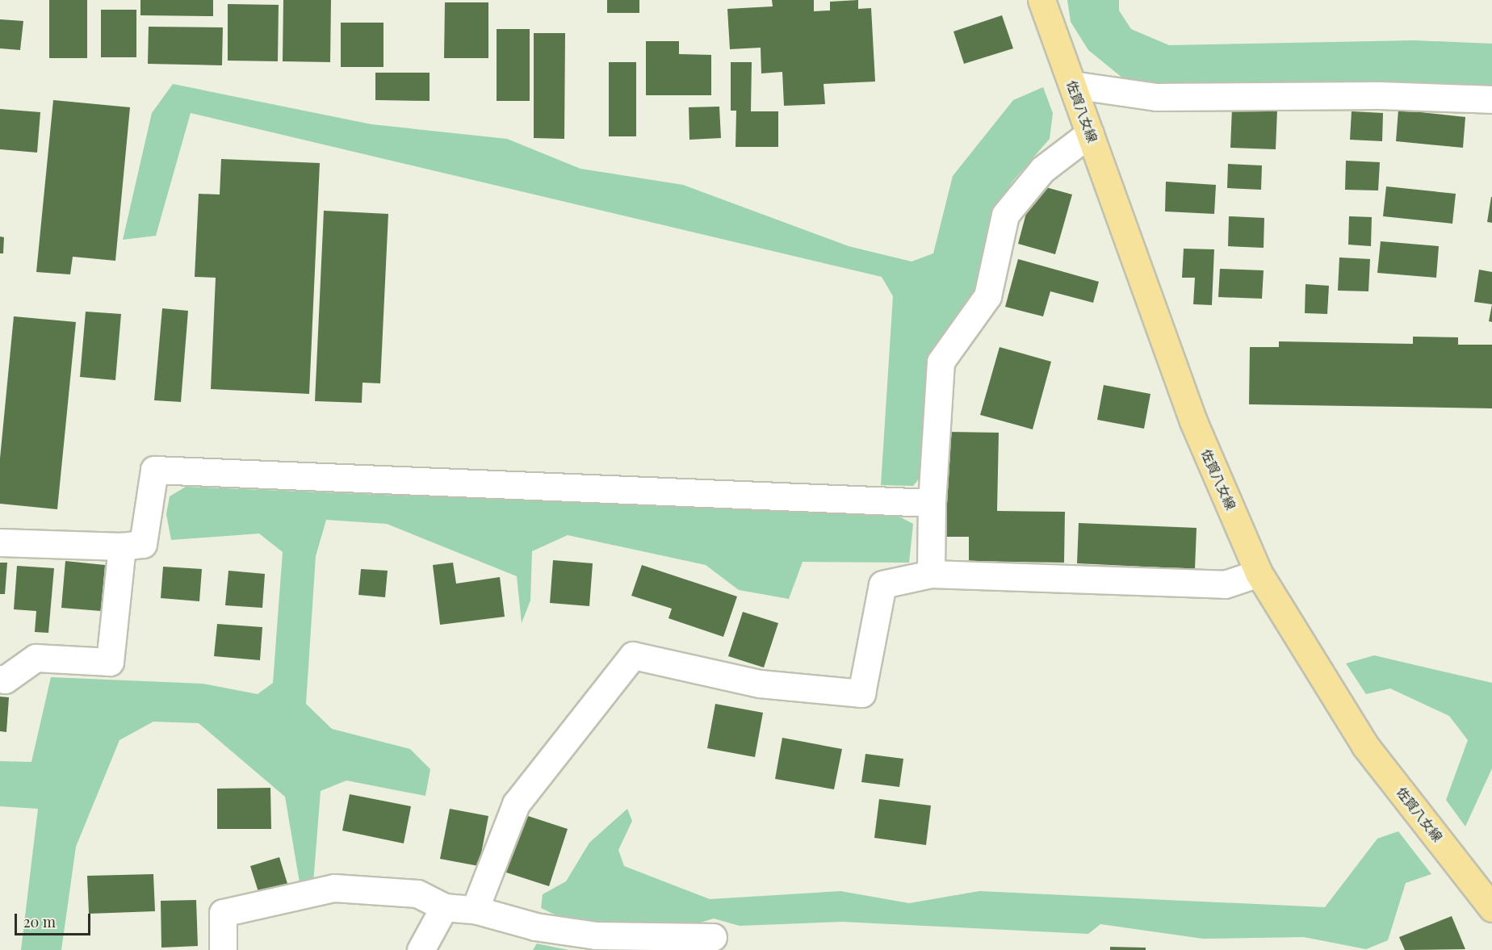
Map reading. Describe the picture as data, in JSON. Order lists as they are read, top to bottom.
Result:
{
  "streets": {
    "main road": ["佐賀八女線"]
  },
  "scale_bar": "20 m"
}
